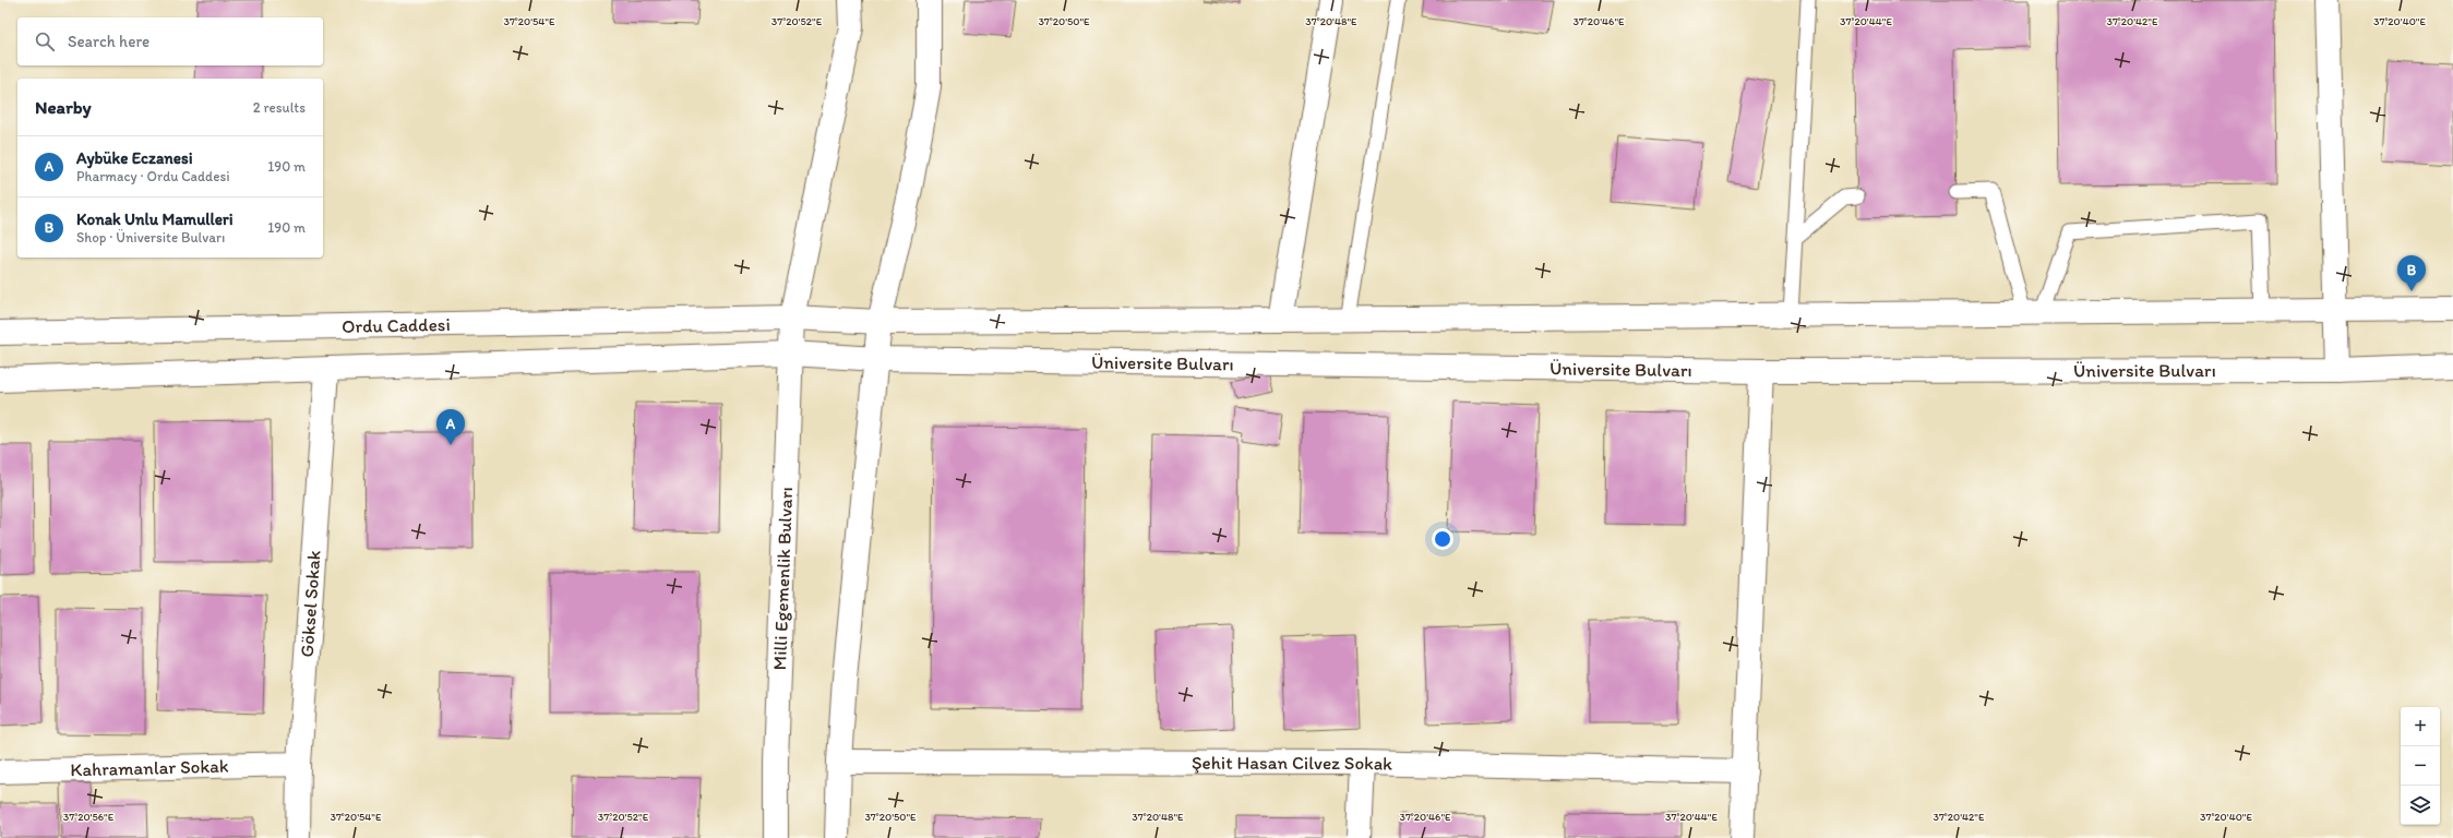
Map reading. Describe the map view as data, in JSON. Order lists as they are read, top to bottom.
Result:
{
  "streets": {
    "main road": [
      "Ordu Caddesi",
      "Üniversite Bulvarı",
      "Milli Egemenlik Bulvarı",
      "Göksel Sokak",
      "Şehit Hasan Cilvez Sokak",
      "Kahramanlar Sokak"
    ]
  },
  "crossings": [
    ["Ordu Caddesi", "Milli Egemenlik Bulvarı"],
    ["Üniversite Bulvarı", "Milli Egemenlik Bulvarı"],
    ["Göksel Sokak", "Kahramanlar Sokak"]
  ],
  "page": {
    "search": "Search here",
    "heading": ["Nearby", "2 results"],
    "list": [
      {
        "mark": "A",
        "name": "Aybüke Eczanesi",
        "note": "Pharmacy · Ordu Caddesi",
        "value": "190 m"
      },
      {
        "mark": "B",
        "name": "Konak Unlu Mamulleri",
        "note": "Shop · Üniversite Bulvarı",
        "value": "190 m"
      }
    ],
    "pins": ["B", "A"],
    "map_buttons": ["+", "−"]
  },
  "coordinates": [
    "37°20'54\"E",
    "37°20'52\"E",
    "37°20'50\"E",
    "37°20'48\"E",
    "37°20'46\"E",
    "37°20'44\"E",
    "37°20'42\"E",
    "37°20'40\"E",
    "37°20'56\"E"
  ]
}
